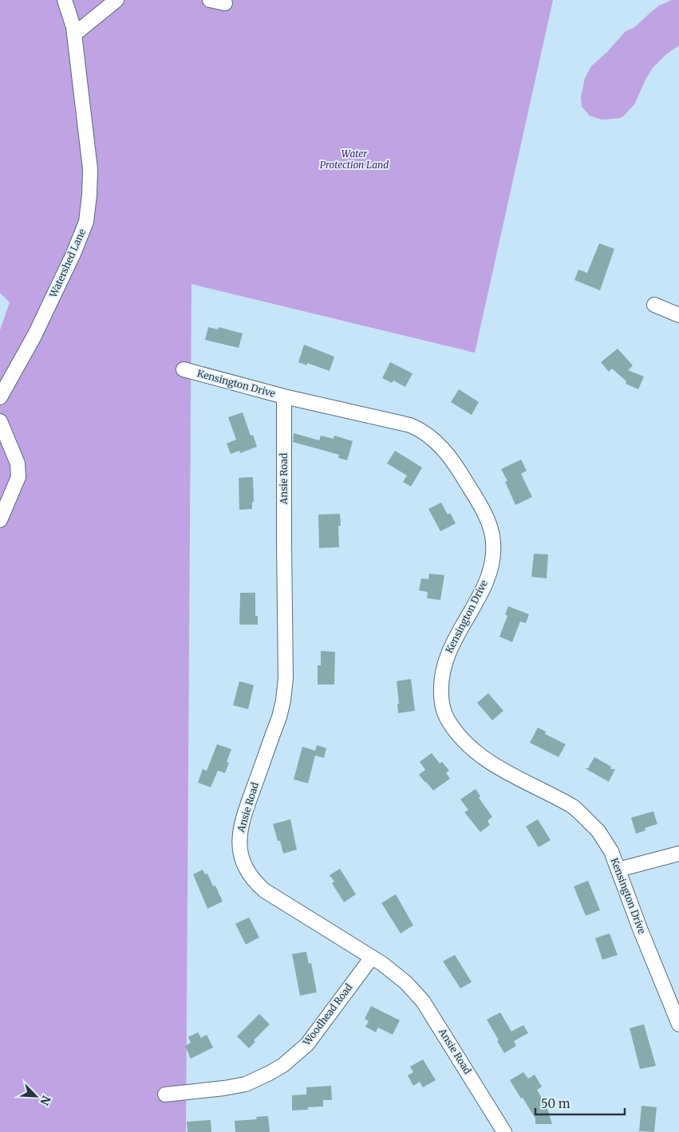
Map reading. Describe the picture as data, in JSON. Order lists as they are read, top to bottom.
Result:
{
  "streets": {
    "street": [
      "Watershed Lane",
      "Kensington Drive",
      "Ansie Road",
      "Woodhead Road"
    ]
  },
  "crossings": [
    ["Kensington Drive", "Ansie Road"],
    ["Ansie Road", "Woodhead Road"]
  ],
  "parks": ["Water Protection Land"],
  "scale_bar": "50 m",
  "north": "bottom right"
}
